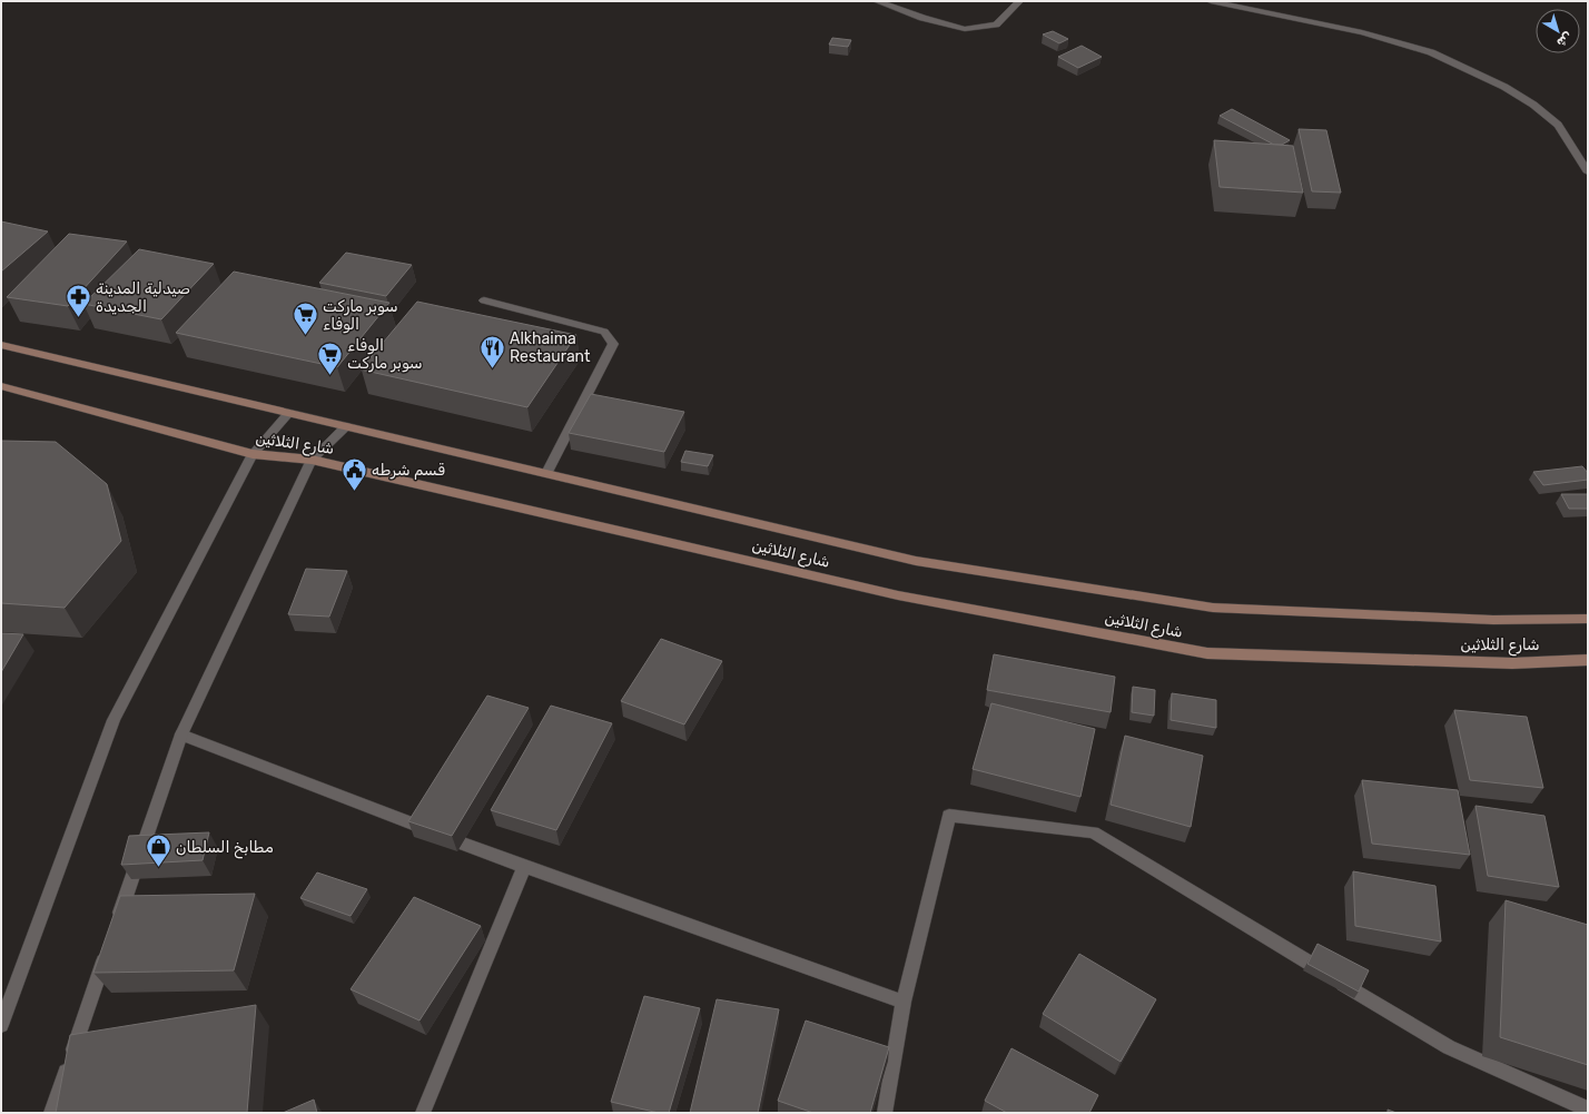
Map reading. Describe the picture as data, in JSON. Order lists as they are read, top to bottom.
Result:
{
  "streets": {
    "main road": ["شارع الثلاثين"]
  },
  "places": {
    "pharmacy": ["صيدلية المدينة الجديدة"],
    "supermarket": ["سوبر ماركت الوفاء", "الوفاء سوبر ماركت"],
    "restaurant": ["Alkhaima Restaurant"],
    "public building": ["قسم شرطه"],
    "shop": ["مطابخ السلطان"]
  },
  "north": "bottom right"
}
